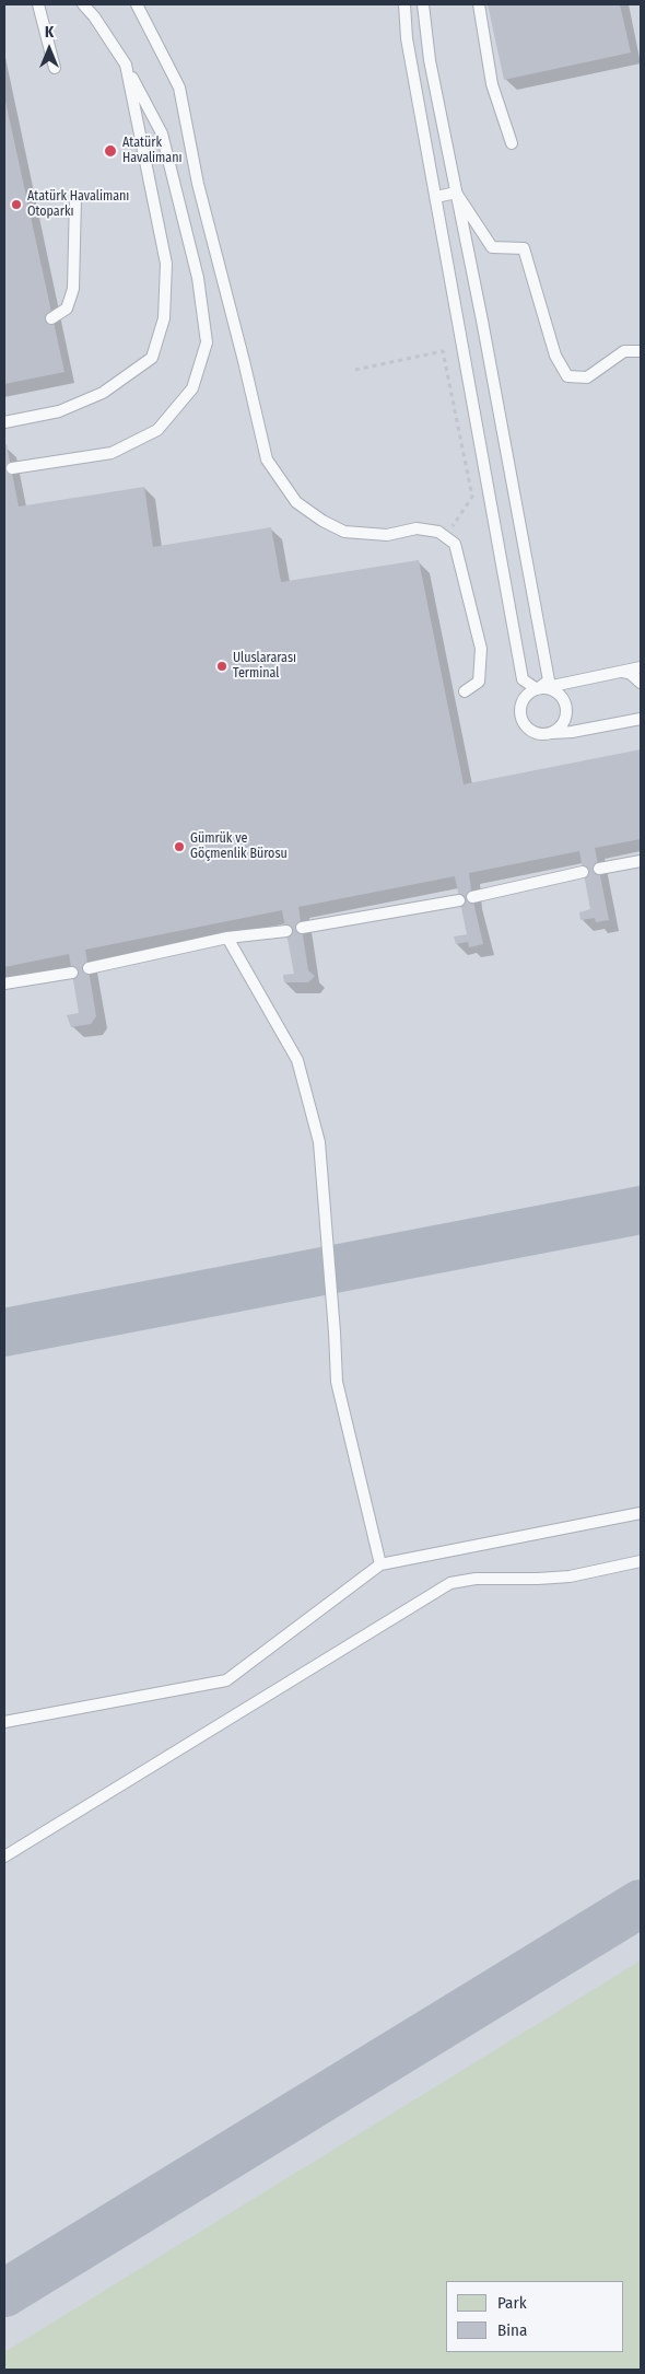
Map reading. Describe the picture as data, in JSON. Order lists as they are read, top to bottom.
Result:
{
  "places": [
    "Atatürk Havalimanı",
    "Atatürk Havalimanı Otoparkı",
    "Uluslararası Terminal",
    "Gümrük ve Göçmenlik Bürosu"
  ],
  "legend": ["Park", "Bina"],
  "north": "top"
}
